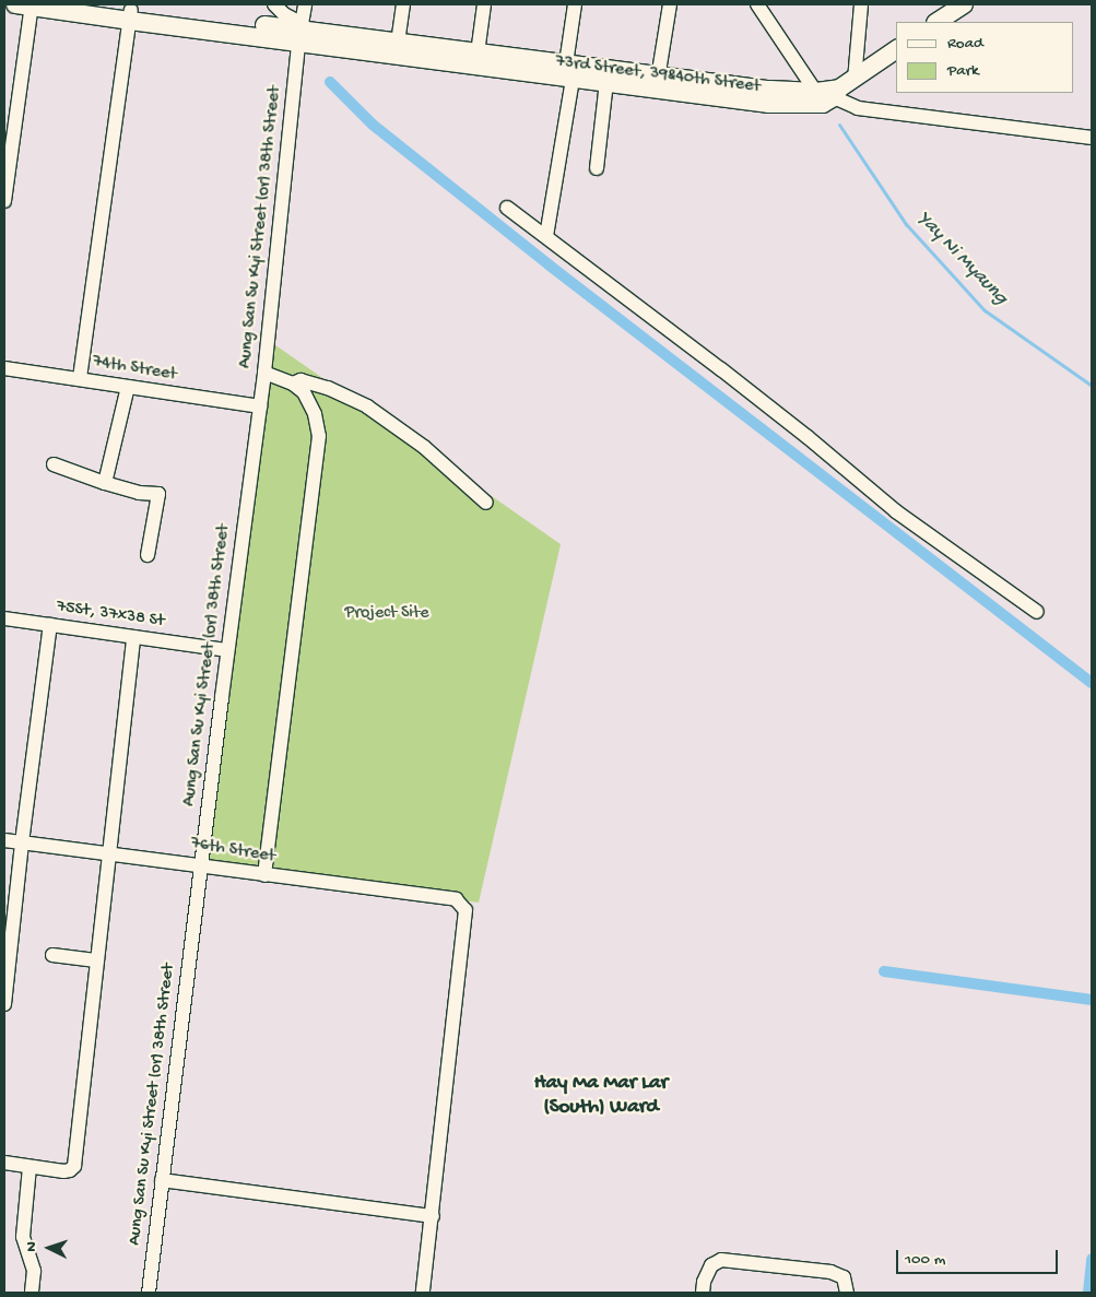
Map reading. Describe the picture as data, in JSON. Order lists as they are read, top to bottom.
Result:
{
  "streets": {
    "main road": ["73rd Street, 39&40th Street"],
    "street": [
      "Aung San Su Kyi Street (or) 38th Street",
      "74th Street",
      "75St, 37x38 St",
      "76th Street"
    ]
  },
  "crossings": [
    ["73rd Street, 39&40th Street", "Aung San Su Kyi Street (or) 38th Street"],
    ["Aung San Su Kyi Street (or) 38th Street", "74th Street"],
    ["Aung San Su Kyi Street (or) 38th Street", "75St, 37x38 St"],
    ["Aung San Su Kyi Street (or) 38th Street", "76th Street"]
  ],
  "districts": ["Hay Ma Mar Lar (South) Ward"],
  "water": ["Yay Ni Myaung"],
  "parks": ["Project Site"],
  "legend": ["Road", "Park"],
  "scale_bar": "100 m",
  "north": "left"
}
